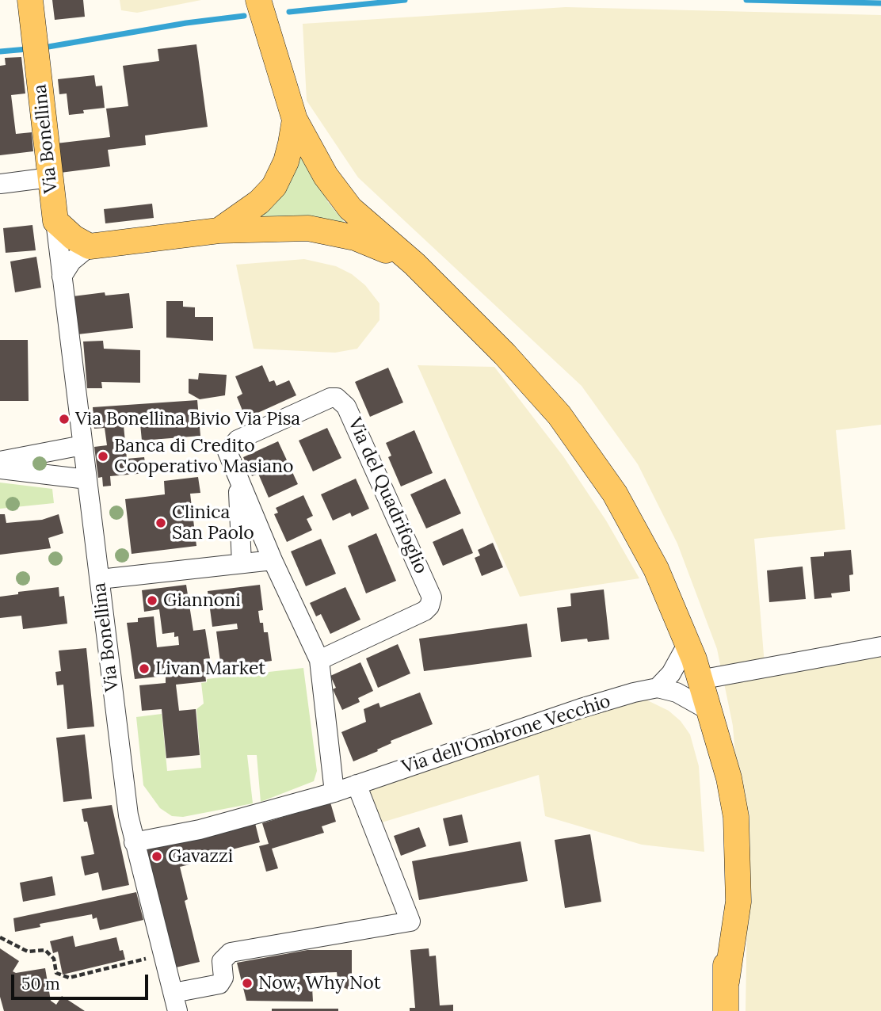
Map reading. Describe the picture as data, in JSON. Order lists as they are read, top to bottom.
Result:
{
  "streets": {
    "main road": ["Via Bonellina"],
    "street": ["Via del Quadrifoglio", "Via dell'Ombrone Vecchio"]
  },
  "crossings": [
    ["Via Bonellina", "Via dell'Ombrone Vecchio"]
  ],
  "places": [
    "Via Bonellina Bivio Via Pisa",
    "Banca di Credito Cooperativo Masiano",
    "Clinica San Paolo",
    "Giannoni",
    "Livan Market",
    "Gavazzi",
    "Now, Why Not"
  ],
  "scale_bar": "50 m"
}
